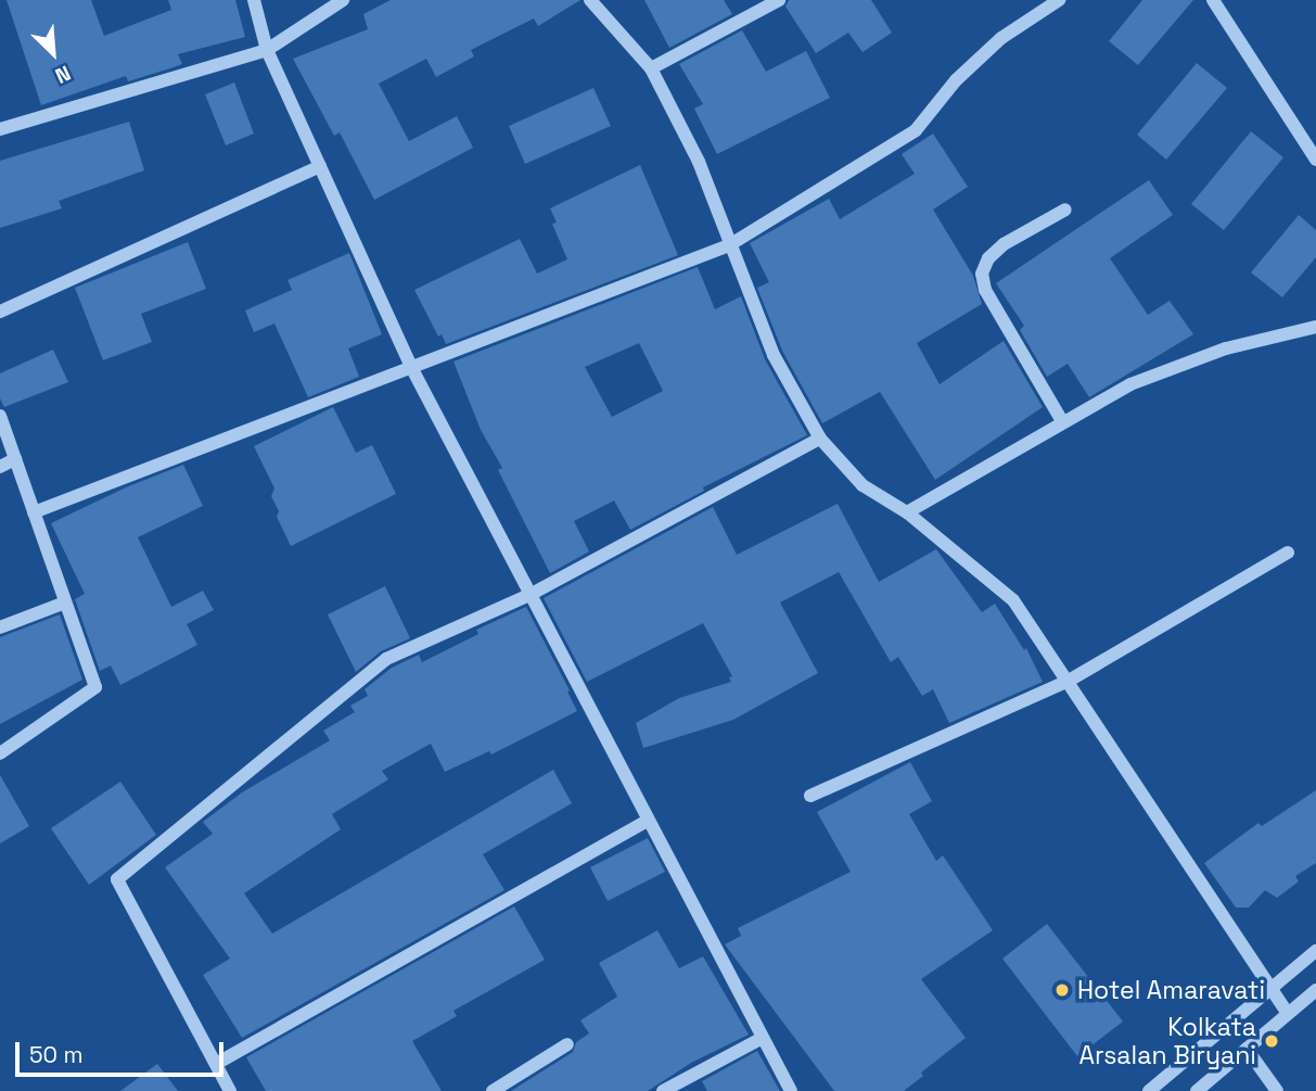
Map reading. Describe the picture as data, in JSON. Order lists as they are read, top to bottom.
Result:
{
  "places": ["Hotel Amaravati", "Kolkata Arsalan Biryani"],
  "scale_bar": "50 m",
  "north": "bottom right"
}
